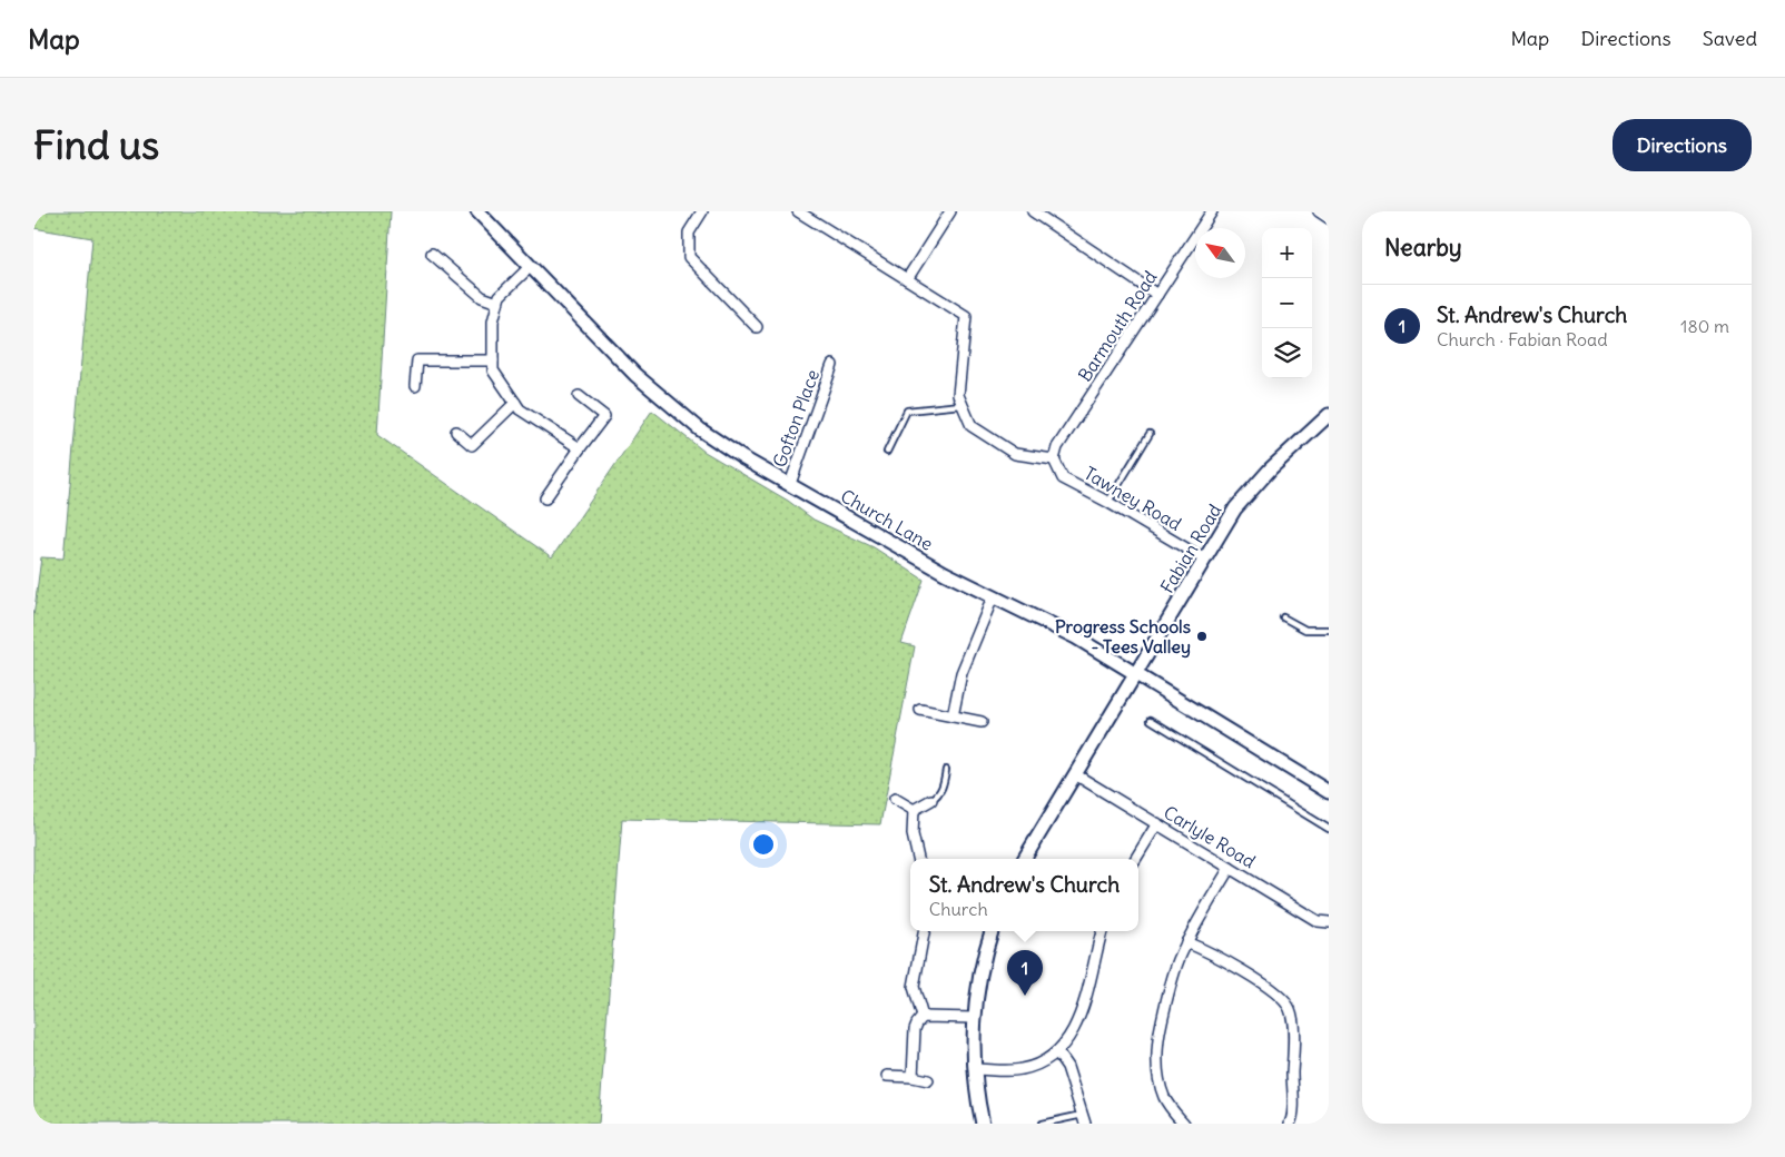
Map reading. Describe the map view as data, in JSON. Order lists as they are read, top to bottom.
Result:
{
  "streets": {
    "street": [
      "Barmouth Road",
      "Gofton Place",
      "Tawney Road",
      "Church Lane",
      "Fabian Road",
      "Carlyle Road"
    ]
  },
  "crossings": [
    ["Barmouth Road", "Tawney Road"],
    ["Gofton Place", "Church Lane"],
    ["Tawney Road", "Fabian Road"],
    ["Church Lane", "Fabian Road"],
    ["Fabian Road", "Carlyle Road"]
  ],
  "places": ["Progress Schools - Tees Valley"],
  "north": "top left",
  "page": {
    "header": "Map",
    "nav": ["Map", "Directions", "Saved"],
    "buttons": "Directions",
    "title": "Find us",
    "heading": "Nearby",
    "map_buttons": ["+", "−"],
    "list": [
      {
        "mark": "1",
        "name": "St. Andrew's Church",
        "note": "Church · Fabian Road",
        "value": "180 m"
      }
    ],
    "popup": ["St. Andrew's Church", "Church"],
    "pins": "1"
  }
}
